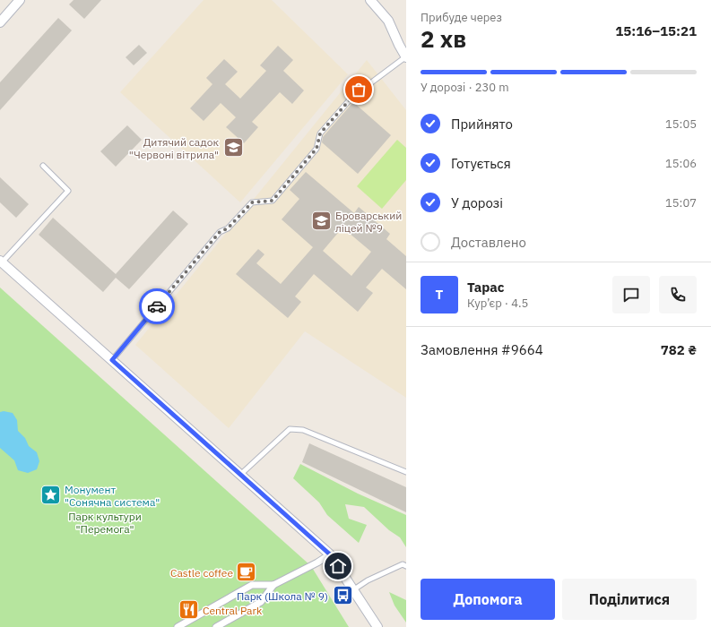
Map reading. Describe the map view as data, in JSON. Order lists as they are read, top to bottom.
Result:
{
  "parks": ["Парк культури \"Перемога\""],
  "places": {
    "school or university": ["Дитячий садок \"Червоні вітрила\"", "Броварський ліцей №9"],
    "place": ["Монумент \"Сонячна система\""],
    "cafe": ["Castle coffee"],
    "bus stop": ["Парк (Школа № 9)"],
    "restaurant": ["Central Park"]
  },
  "page": {
    "heading": ["2 хв", "Прибуде через", "15:16–15:21"],
    "panel": [
      "Тарас",
      "Кур’єр · 4.5",
      "Замовлення #9664",
      "782 ₴"
    ],
    "bar": "У дорозі · 230 m",
    "list": [
      ["Прийнято", "15:05"],
      ["Готується", "15:06"],
      ["У дорозі", "15:07"],
      "Доставлено"
    ],
    "round": "Т",
    "buttons": ["Допомога", "Поділитися"]
  }
}
